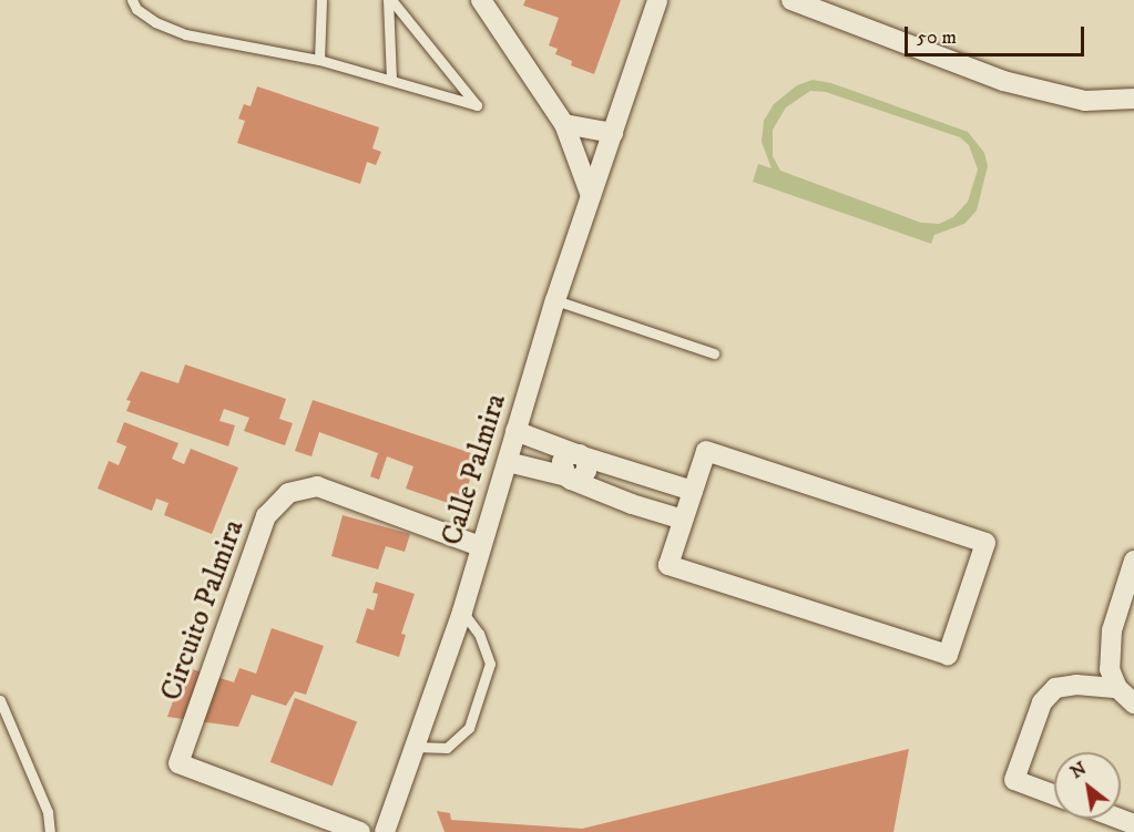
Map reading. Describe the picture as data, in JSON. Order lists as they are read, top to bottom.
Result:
{
  "streets": {
    "street": ["Calle Palmira", "Circuito Palmira"]
  },
  "crossings": [
    ["Calle Palmira", "Circuito Palmira"]
  ],
  "scale_bar": "50 m",
  "north": "top left"
}
